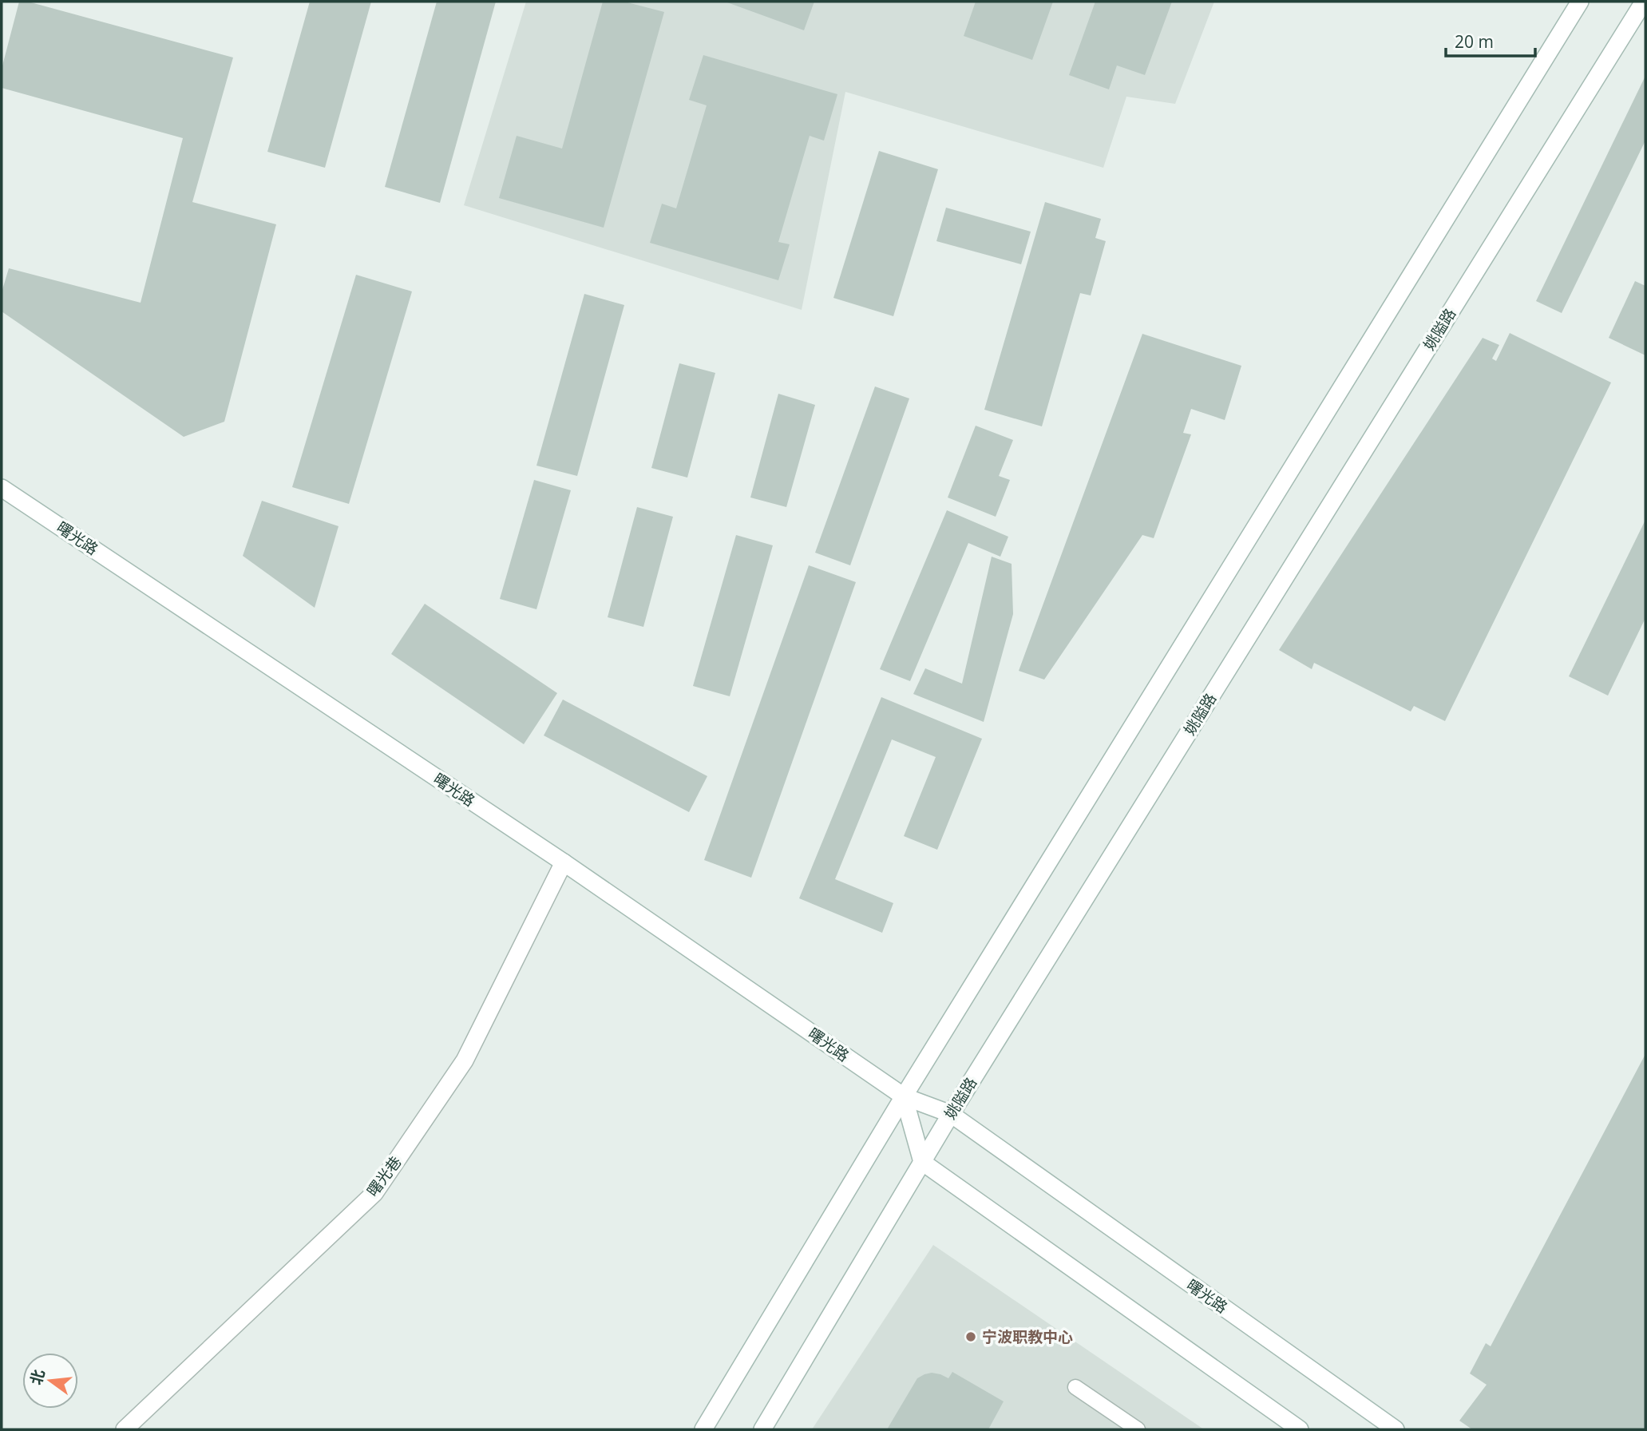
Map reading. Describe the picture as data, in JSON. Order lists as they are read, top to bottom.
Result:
{
  "streets": {
    "main road": ["姚隘路", "曙光路", "曙光巷"]
  },
  "crossings": [
    ["姚隘路", "曙光路"],
    ["曙光路", "曙光巷"]
  ],
  "places": ["宁波职教中心"],
  "scale_bar": "20 m",
  "north": "left"
}
